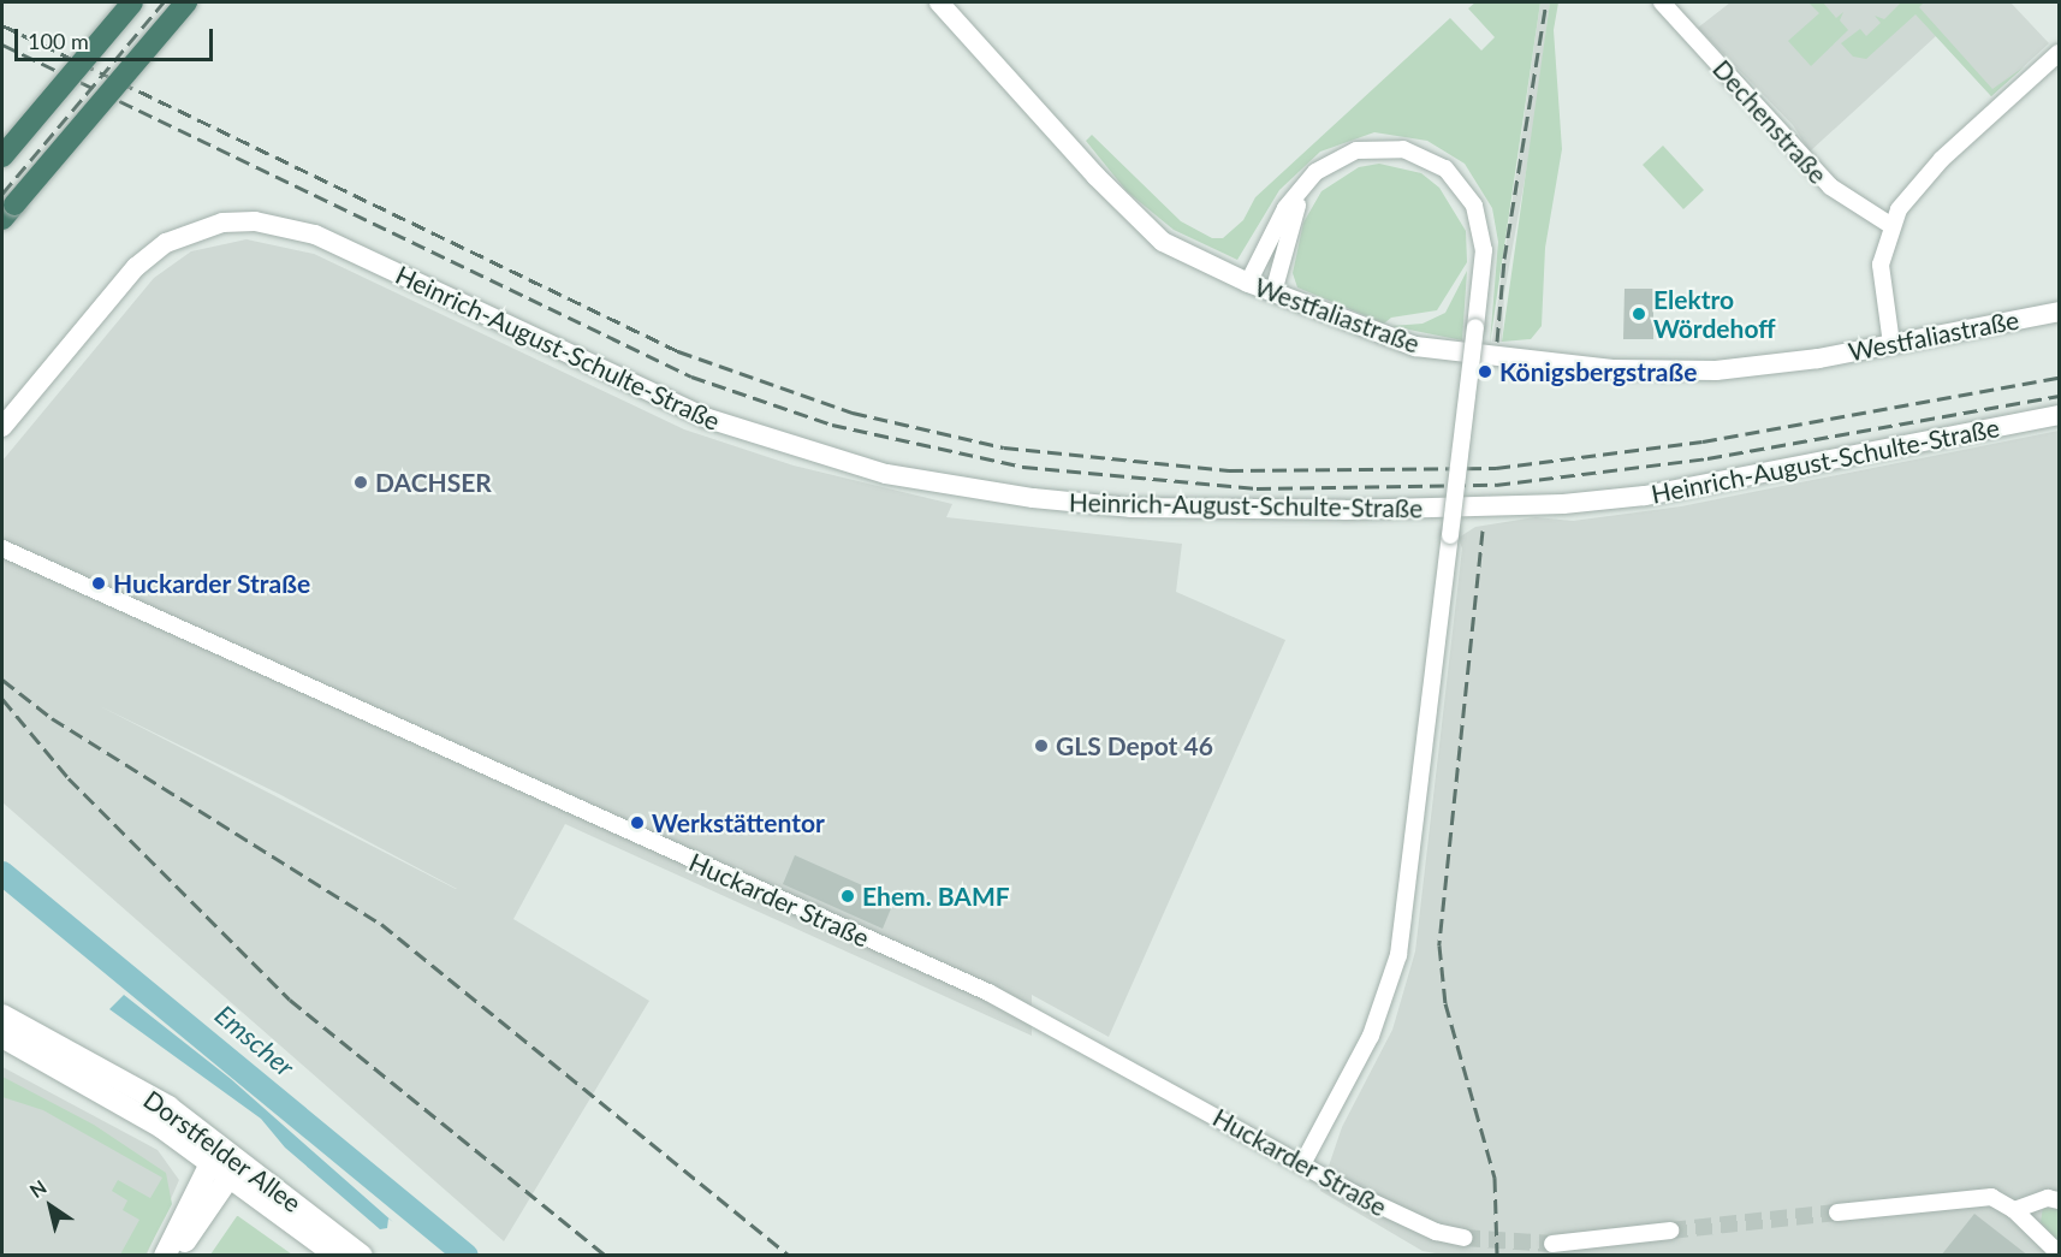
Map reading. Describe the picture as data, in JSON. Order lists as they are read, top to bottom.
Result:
{
  "streets": {
    "main road": ["Dorstfelder Allee"],
    "street": [
      "Dechenstraße",
      "Westfaliastraße",
      "Heinrich-August-Schulte-Straße",
      "Huckarder Straße"
    ]
  },
  "water": ["Emscher"],
  "places": [
    "Elektro Wördehoff",
    "Königsbergstraße",
    "DACHSER",
    "Huckarder Straße",
    "GLS Depot 46",
    "Werkstättentor",
    "Ehem. BAMF"
  ],
  "scale_bar": "100 m",
  "north": "top left"
}
